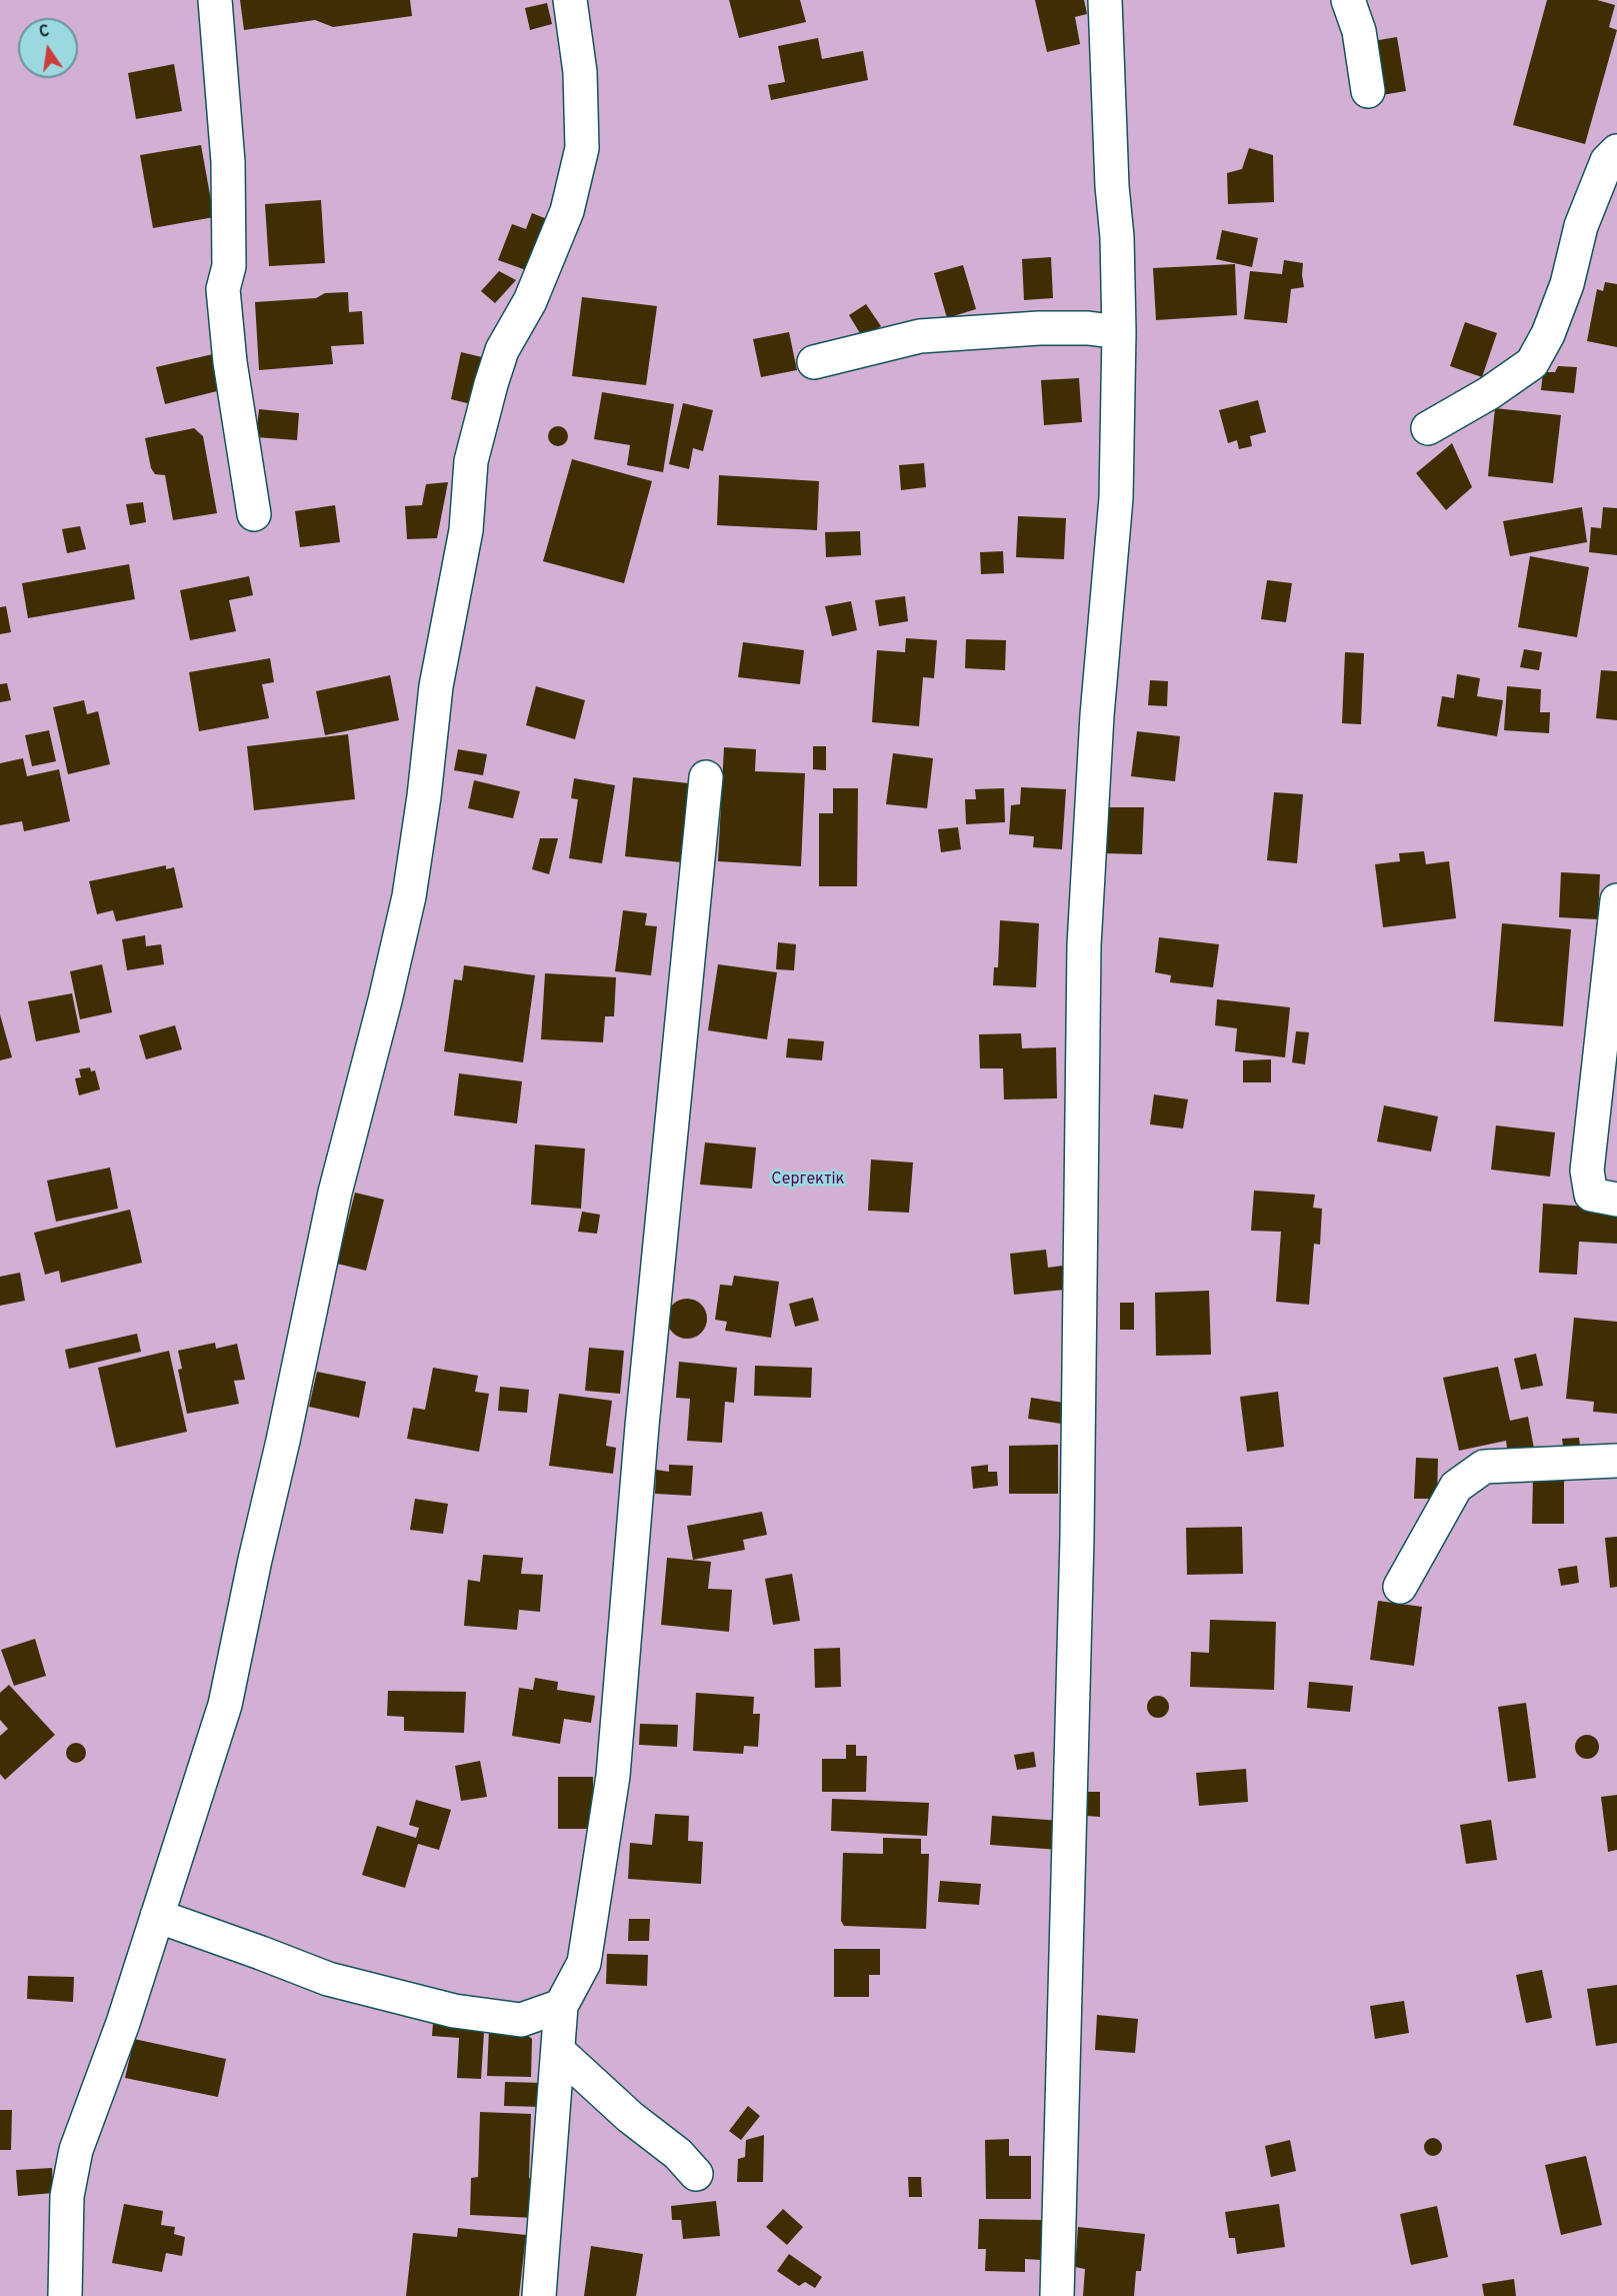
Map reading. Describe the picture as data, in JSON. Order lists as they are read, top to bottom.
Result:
{
  "parks": ["Сергектік"],
  "north": "top"
}
